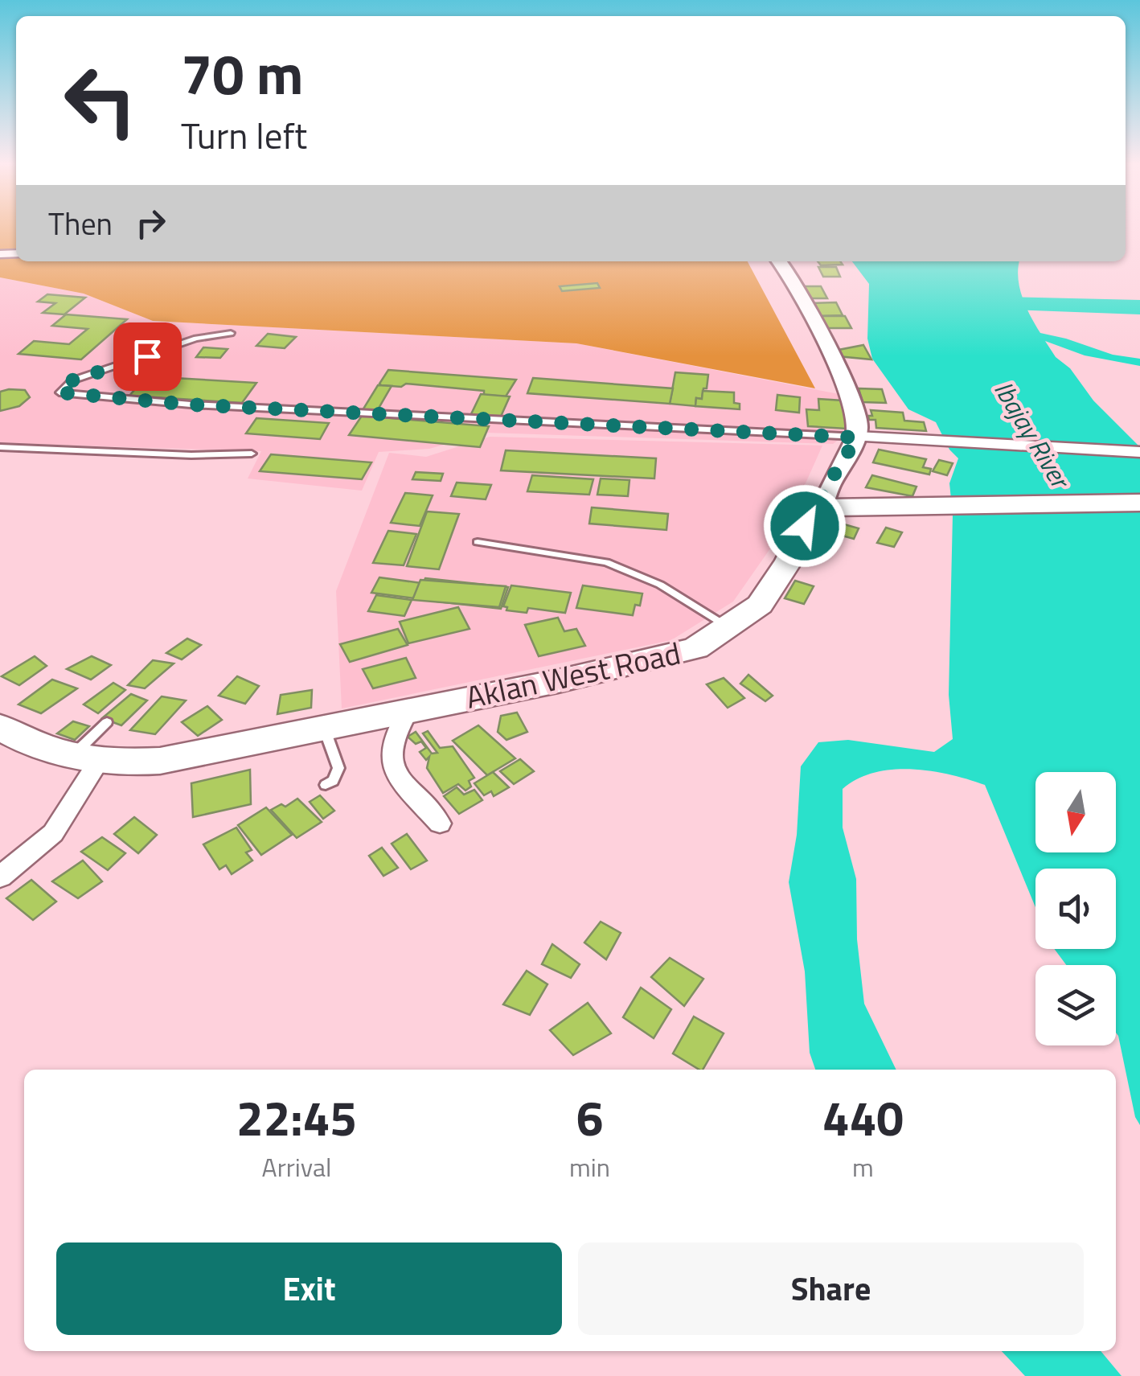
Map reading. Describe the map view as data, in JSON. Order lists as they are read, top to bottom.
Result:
{
  "streets": {
    "main road": ["Aklan West Road"]
  },
  "water": ["Ibajay River"],
  "north": "bottom",
  "page": {
    "turn": ["70 m", "Turn left"],
    "then": "Then",
    "eta": [
      "22:45",
      "Arrival",
      "6",
      "min",
      "440",
      "m"
    ],
    "buttons": ["Exit", "Share"]
  }
}
